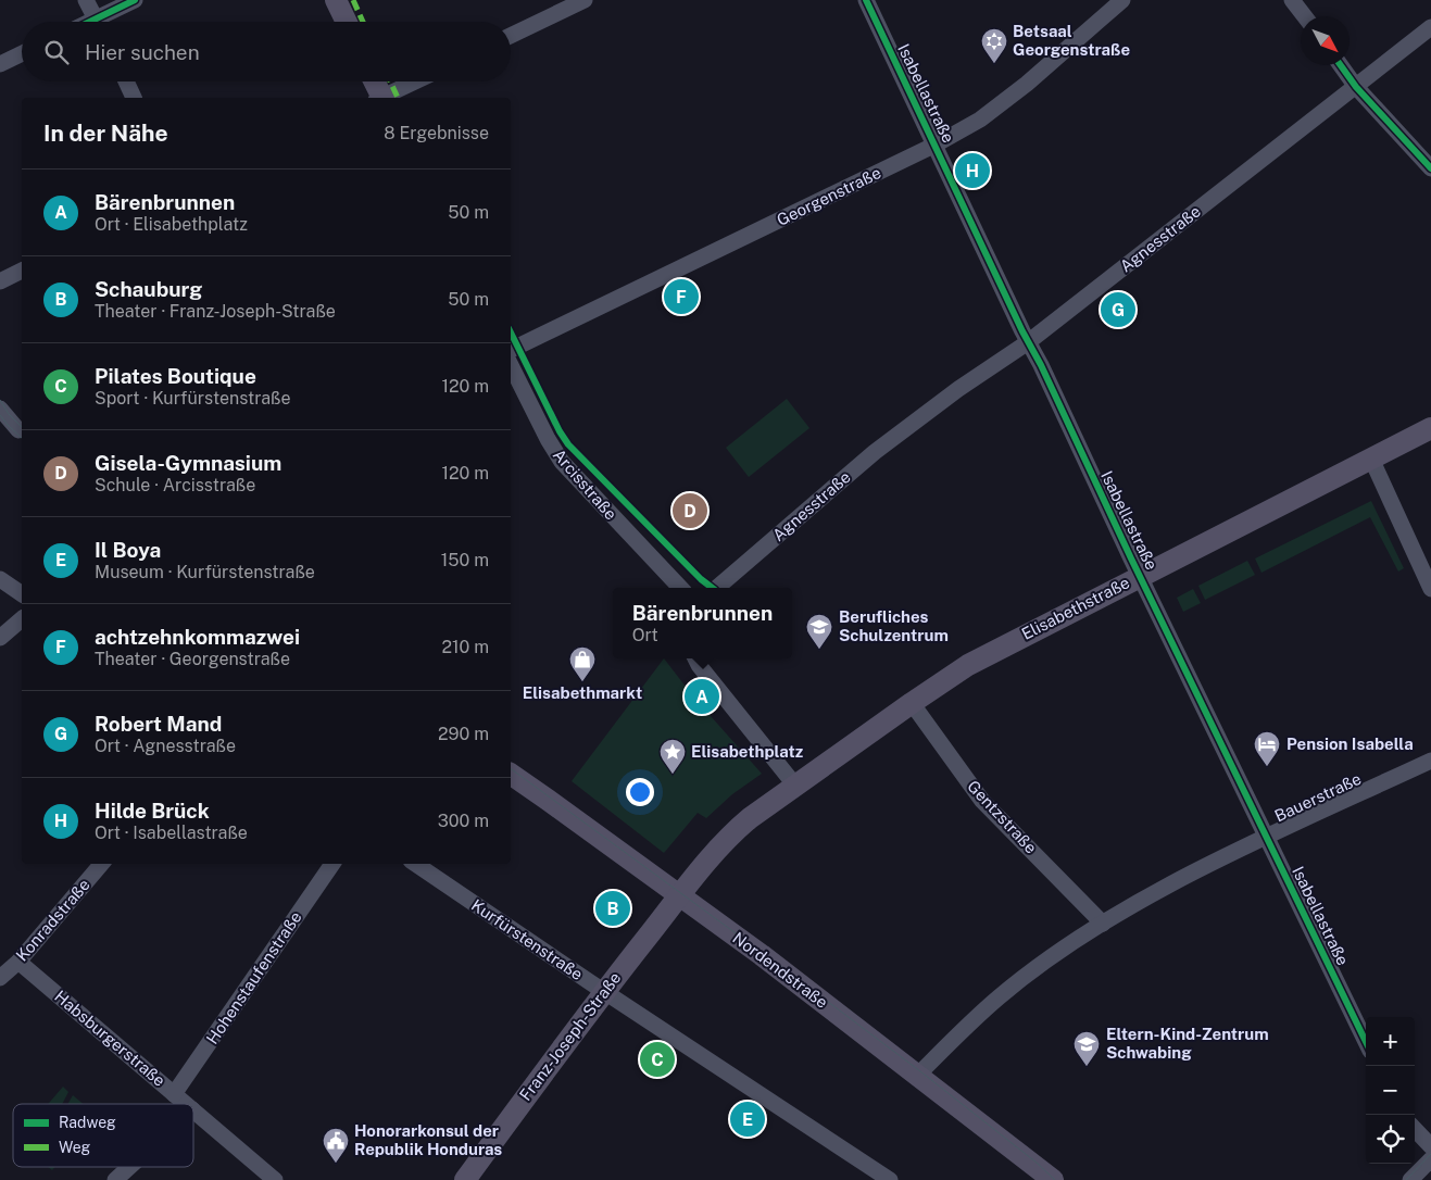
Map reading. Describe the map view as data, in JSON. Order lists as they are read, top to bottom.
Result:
{
  "streets": {
    "main road": ["Elisabethstraße", "Nordendstraße", "Franz-Joseph-Straße"],
    "street": [
      "Isabellastraße",
      "Georgenstraße",
      "Agnesstraße",
      "Arcisstraße",
      "Bauerstraße",
      "Gentzstraße",
      "Konradstraße",
      "Kurfürstenstraße",
      "Hohenstaufenstraße",
      "Habsburgerstraße"
    ]
  },
  "crossings": [
    ["Isabellastraße", "Georgenstraße"],
    ["Isabellastraße", "Agnesstraße"],
    ["Isabellastraße", "Elisabethstraße"],
    ["Isabellastraße", "Bauerstraße"],
    ["Elisabethstraße", "Gentzstraße"],
    ["Bauerstraße", "Gentzstraße"],
    ["Bauerstraße", "Nordendstraße"],
    ["Konradstraße", "Habsburgerstraße"],
    ["Kurfürstenstraße", "Franz-Joseph-Straße"],
    ["Nordendstraße", "Franz-Joseph-Straße"],
    ["Hohenstaufenstraße", "Habsburgerstraße"]
  ],
  "places": {
    "synagogue": ["Betsaal Georgenstraße"],
    "school or university": ["Berufliches Schulzentrum", "Eltern-Kind-Zentrum Schwabing"],
    "shop": ["Elisabethmarkt"],
    "hotel": ["Pension Isabella"],
    "place": ["Elisabethplatz"],
    "public building": ["Honorarkonsul der Republik Honduras"]
  },
  "legend": ["Radweg", "Weg"],
  "north": "bottom right",
  "page": {
    "search": "Hier suchen",
    "heading": ["In der Nähe", "8 Ergebnisse"],
    "pins": [
      "H",
      "F",
      "G",
      "D",
      "A",
      "B",
      "C",
      "E"
    ],
    "list": [
      {
        "mark": "A",
        "name": "Bärenbrunnen",
        "note": "Ort · Elisabethplatz",
        "value": "50 m"
      },
      {
        "mark": "B",
        "name": "Schauburg",
        "note": "Theater · Franz-Joseph-Straße",
        "value": "50 m"
      },
      {
        "mark": "C",
        "name": "Pilates Boutique",
        "note": "Sport · Kurfürstenstraße",
        "value": "120 m"
      },
      {
        "mark": "D",
        "name": "Gisela-Gymnasium",
        "note": "Schule · Arcisstraße",
        "value": "120 m"
      },
      {
        "mark": "E",
        "name": "Il Boya",
        "note": "Museum · Kurfürstenstraße",
        "value": "150 m"
      },
      {
        "mark": "F",
        "name": "achtzehnkommazwei",
        "note": "Theater · Georgenstraße",
        "value": "210 m"
      },
      {
        "mark": "G",
        "name": "Robert Mand",
        "note": "Ort · Agnesstraße",
        "value": "290 m"
      },
      {
        "mark": "H",
        "name": "Hilde Brück",
        "note": "Ort · Isabellastraße",
        "value": "300 m"
      }
    ],
    "popup": ["Bärenbrunnen", "Ort"],
    "map_buttons": ["+", "−"]
  }
}
